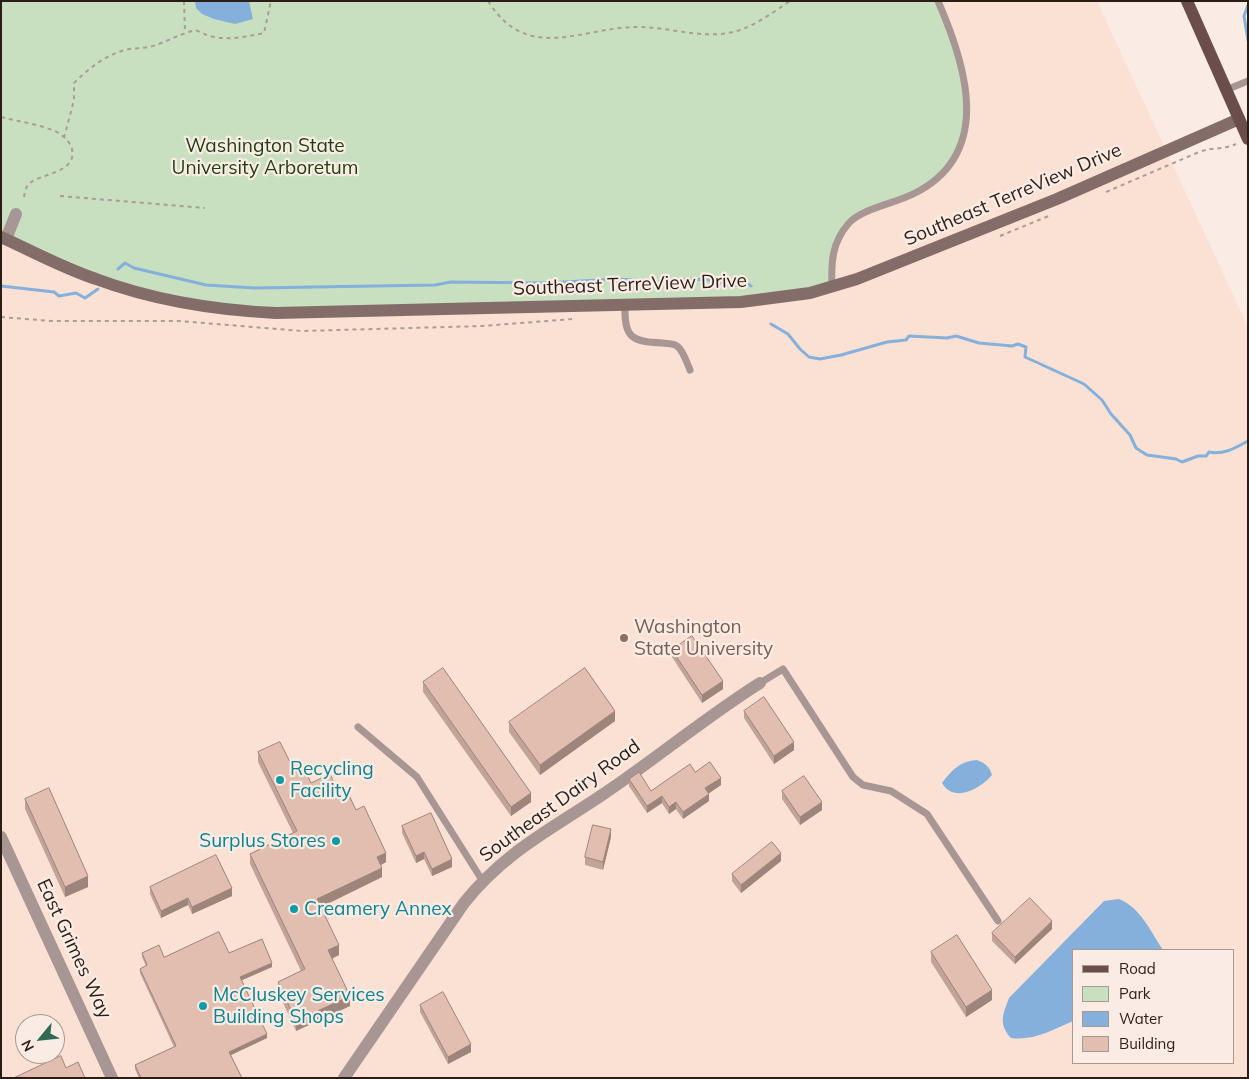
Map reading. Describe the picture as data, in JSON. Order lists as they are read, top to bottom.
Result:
{
  "streets": {
    "main road": ["Southeast TerreView Drive"],
    "street": ["Southeast Dairy Road", "East Grimes Way"]
  },
  "parks": ["Washington State University Arboretum"],
  "places": [
    "Washington State University",
    "Recycling Facility",
    "Surplus Stores",
    "Creamery Annex",
    "McCluskey Services Building Shops"
  ],
  "legend": [
    "Road",
    "Park",
    "Water",
    "Building"
  ],
  "north": "bottom left"
}
